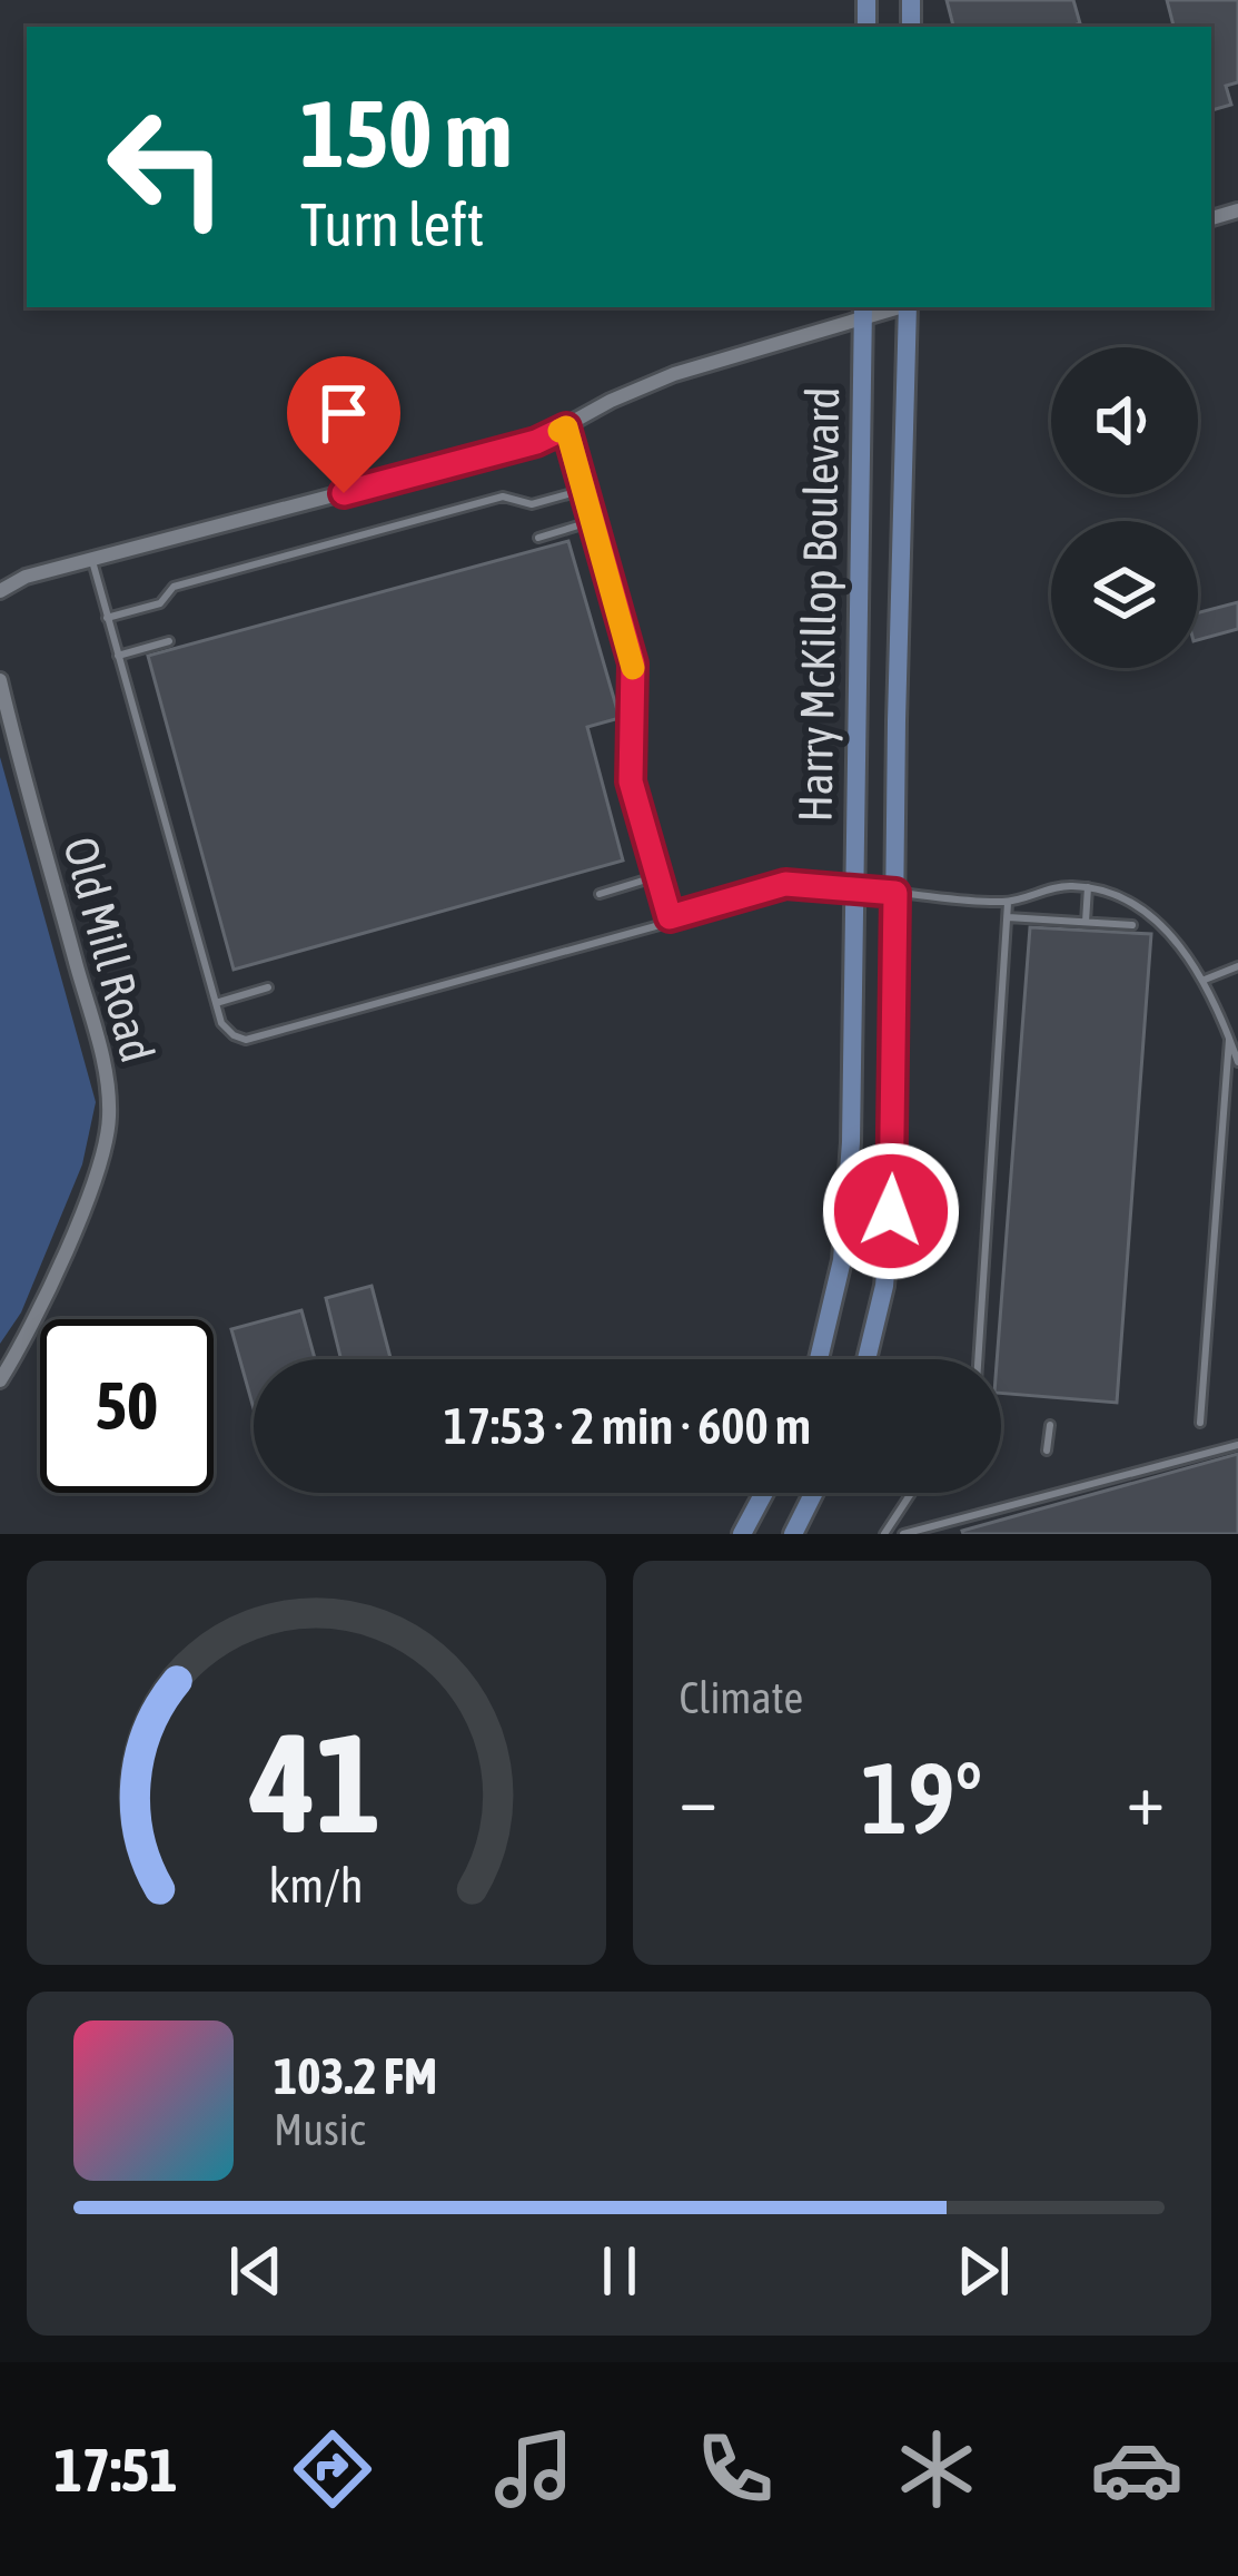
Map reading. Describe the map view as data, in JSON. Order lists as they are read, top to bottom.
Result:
{
  "streets": {
    "main road": ["Harry McKillop Boulevard"],
    "street": ["Old Mill Road"]
  },
  "page": {
    "turn": ["150 m", "Turn left"],
    "limit": "50",
    "trip": "17:53 · 2 min · 600 m",
    "tile": "Climate",
    "heat": ["−", "19°", "+"],
    "song": ["103.2 FM", "Music"],
    "tabs": "17:51",
    "gauge": ["41", "km/h"]
  }
}
